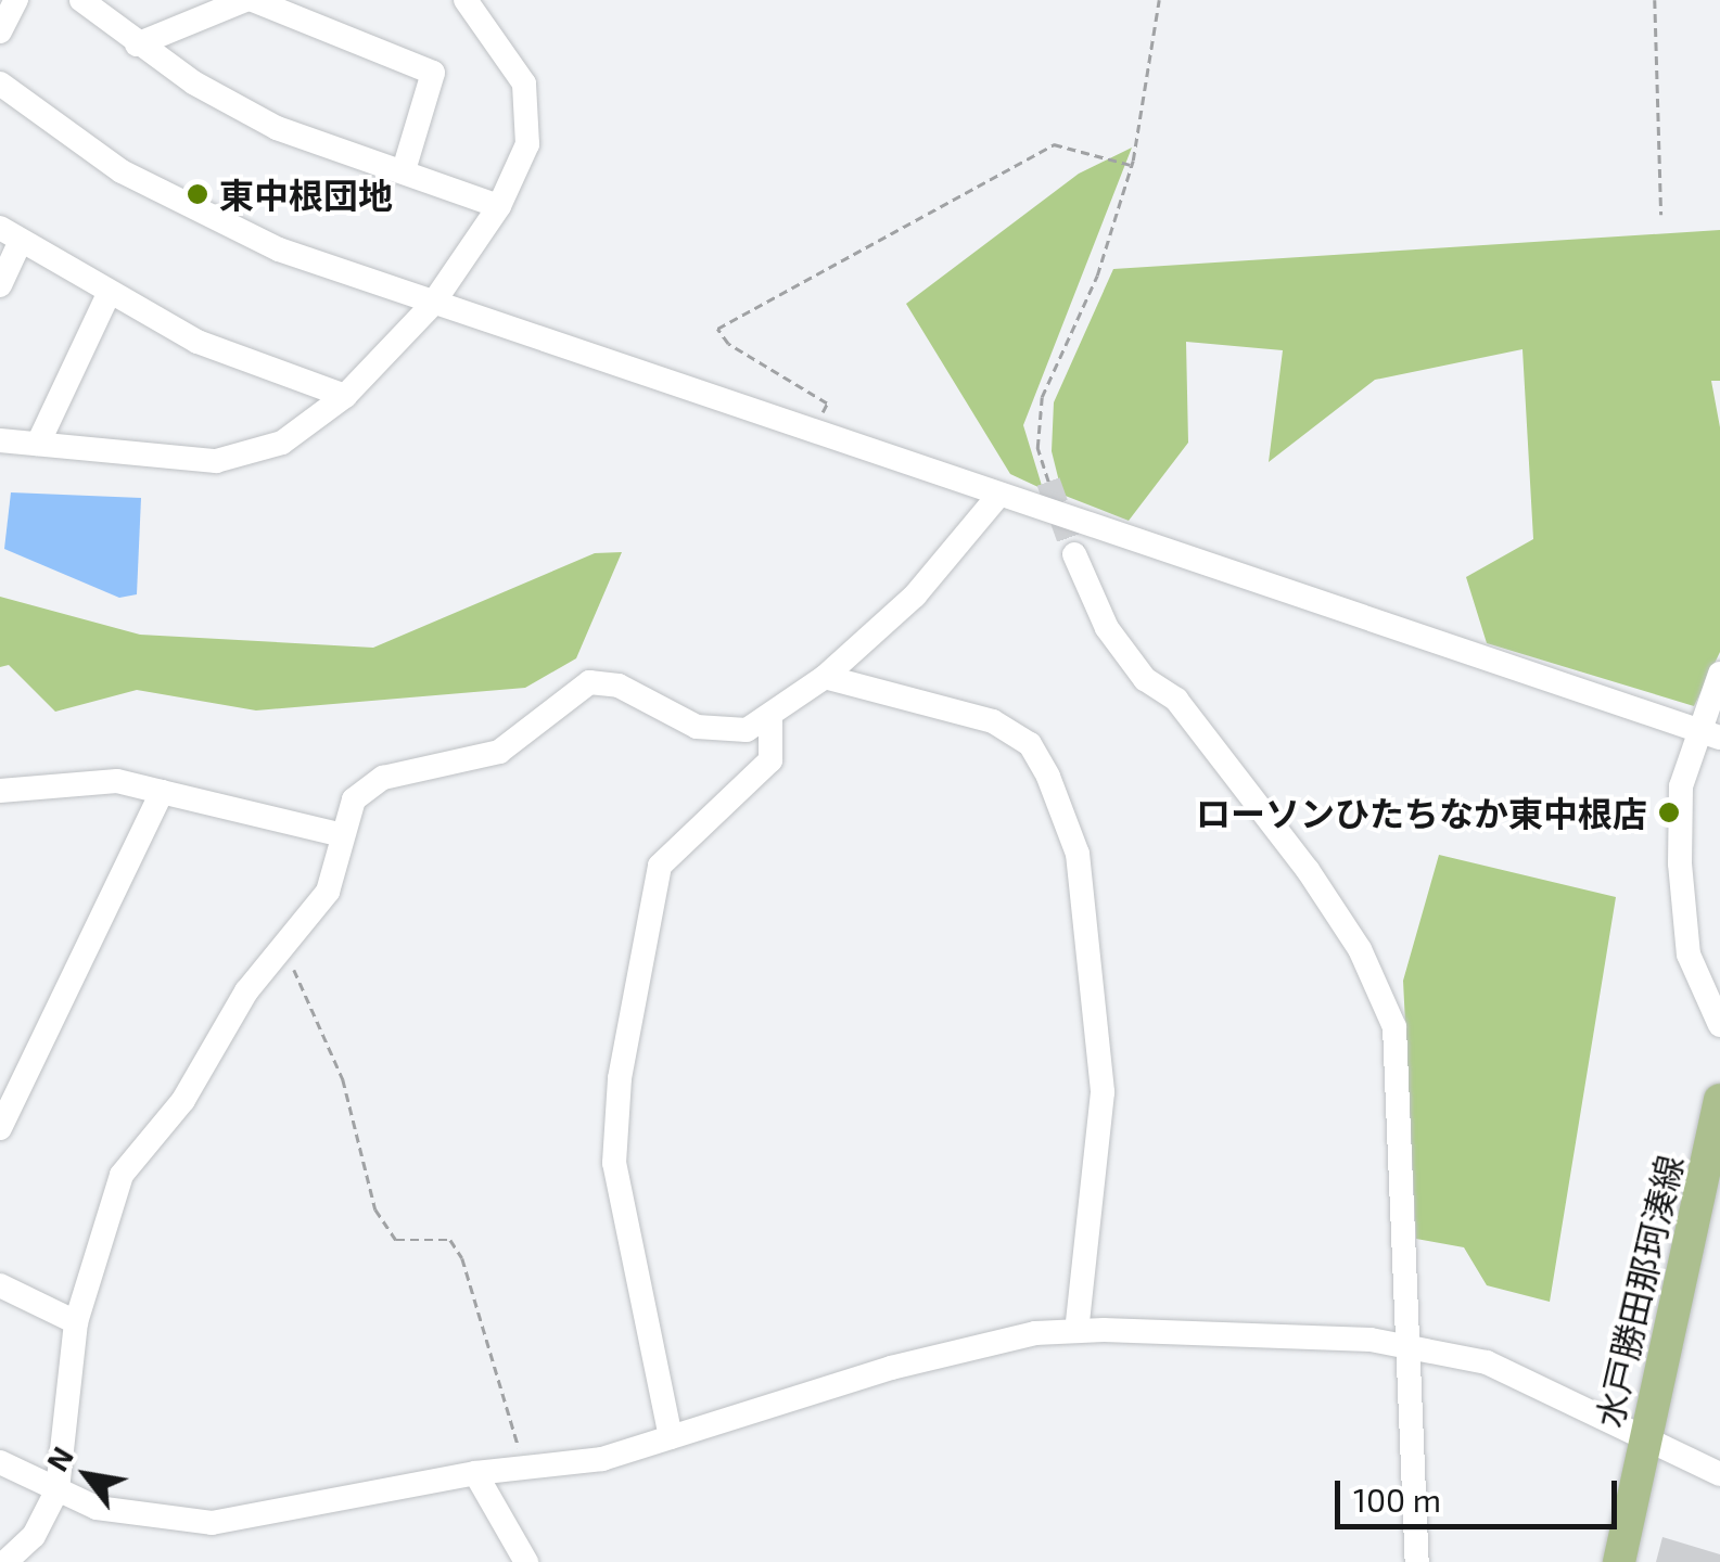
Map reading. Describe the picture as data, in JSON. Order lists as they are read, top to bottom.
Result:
{
  "streets": {
    "main road": ["水戸勝田那珂湊線"]
  },
  "places": ["東中根団地", "ローソンひたちなか東中根店"],
  "scale_bar": "100 m",
  "north": "top left"
}
